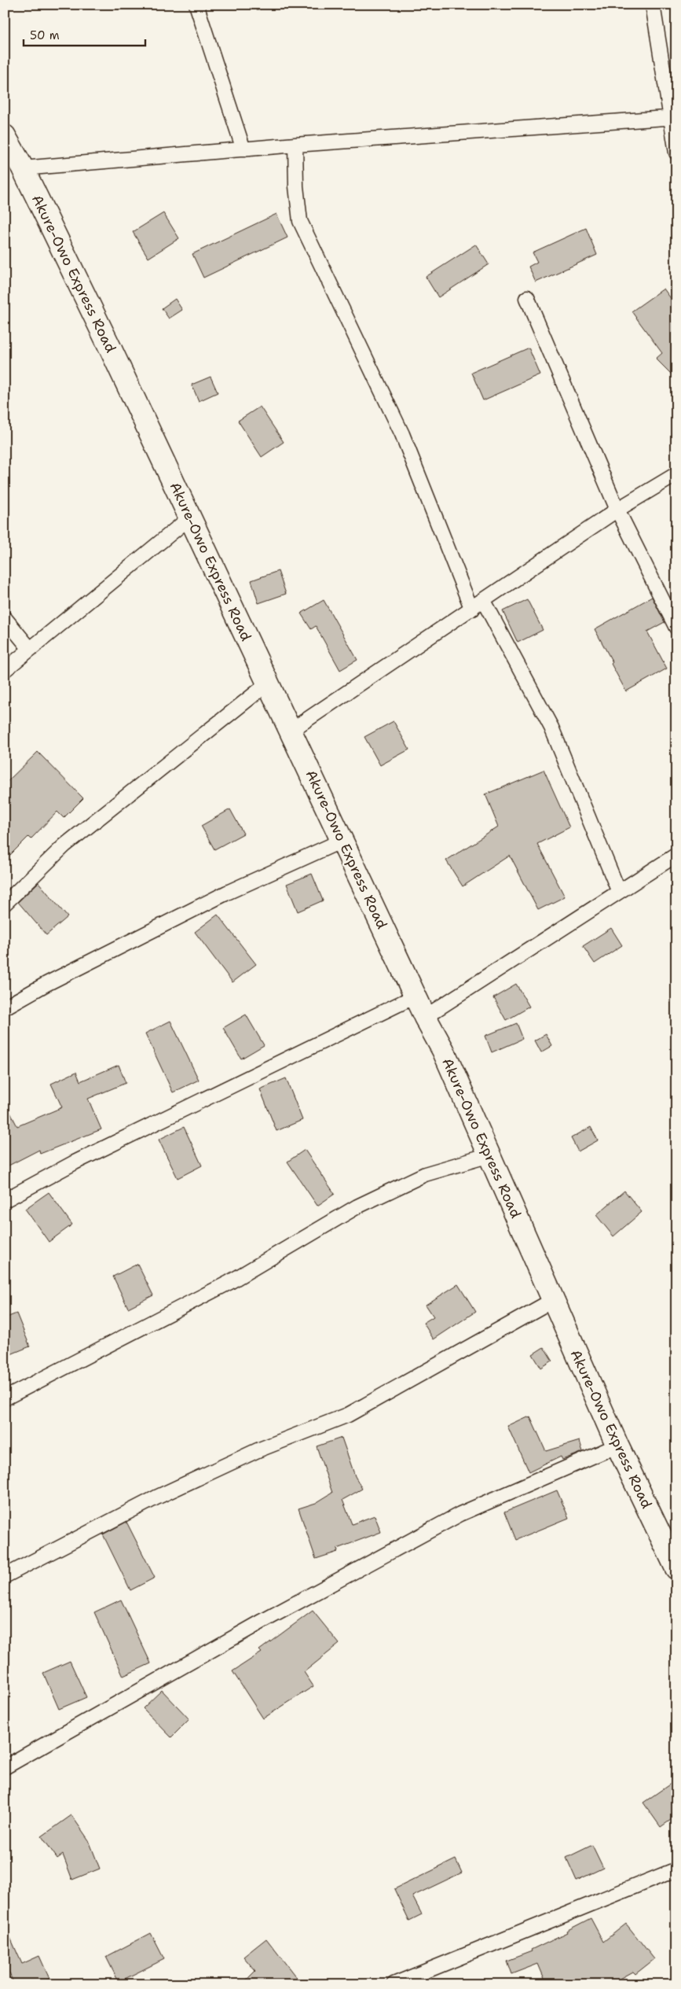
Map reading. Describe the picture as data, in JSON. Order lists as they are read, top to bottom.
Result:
{
  "streets": {
    "highway": ["Akure-Owo Express Road"]
  },
  "scale_bar": "50 m"
}
